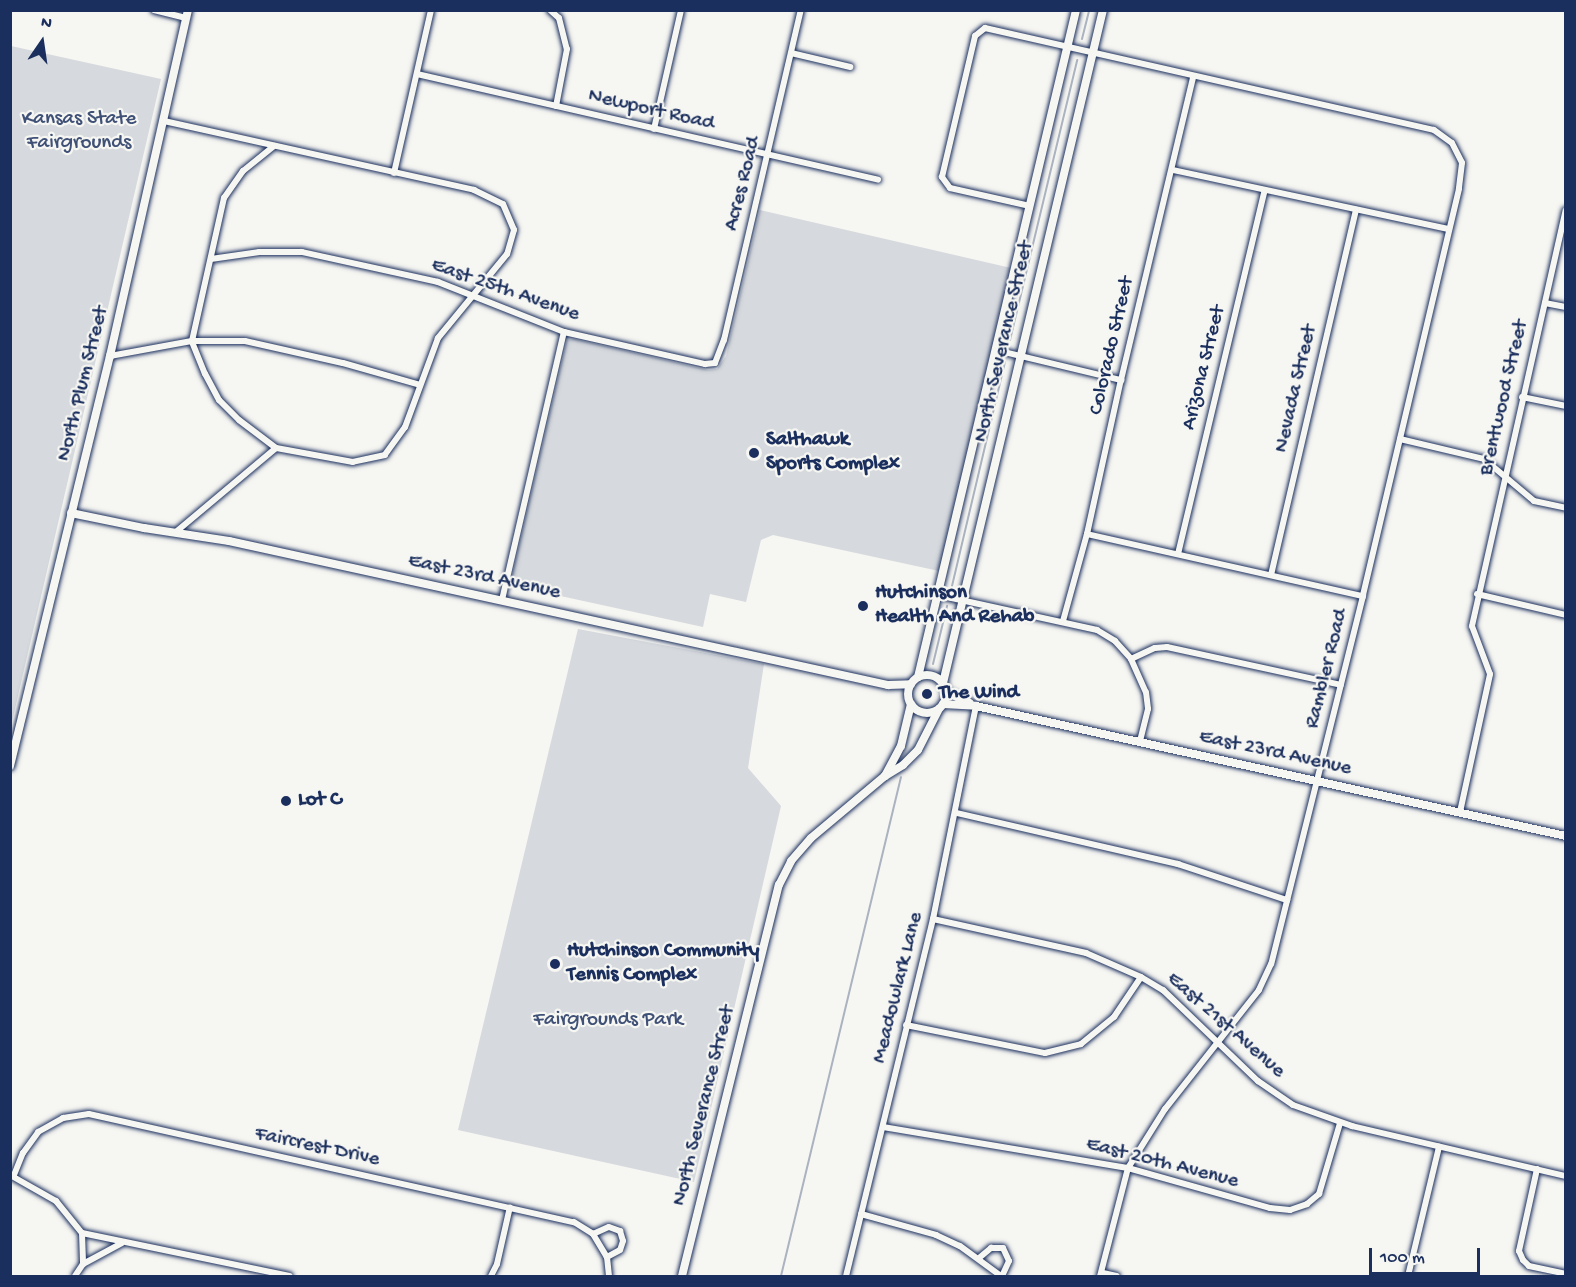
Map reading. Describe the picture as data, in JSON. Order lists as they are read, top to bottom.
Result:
{
  "streets": {
    "street": [
      "Newport Road",
      "Acres Road",
      "East 25th Avenue",
      "North Severance Street",
      "Colorado Street",
      "Arizona Street",
      "North Plum Street",
      "Nevada Street",
      "Brentwood Street",
      "East 23rd Avenue",
      "Rambler Road",
      "Meadowlark Lane",
      "East 21st Avenue",
      "Faircrest Drive",
      "East 20th Avenue"
    ]
  },
  "crossings": [
    ["Newport Road", "Acres Road"],
    ["Acres Road", "East 25th Avenue"],
    ["North Severance Street", "East 23rd Avenue"],
    ["North Severance Street", "Rambler Road"],
    ["Colorado Street", "Rambler Road"],
    ["North Plum Street", "East 23rd Avenue"],
    ["Brentwood Street", "East 23rd Avenue"],
    ["East 23rd Avenue", "Rambler Road"],
    ["East 23rd Avenue", "Meadowlark Lane"],
    ["Rambler Road", "East 21st Avenue"],
    ["Rambler Road", "East 20th Avenue"],
    ["Meadowlark Lane", "East 21st Avenue"],
    ["Meadowlark Lane", "East 20th Avenue"],
    ["East 21st Avenue", "East 20th Avenue"]
  ],
  "parks": ["Kansas State Fairgrounds", "Fairgrounds Park"],
  "places": [
    "Salthawk Sports Complex",
    "Hutchinson Health And Rehab",
    "The Wind",
    "Lot C",
    "Hutchinson Community Tennis Complex"
  ],
  "scale_bar": "100 m",
  "north": "top"
}
